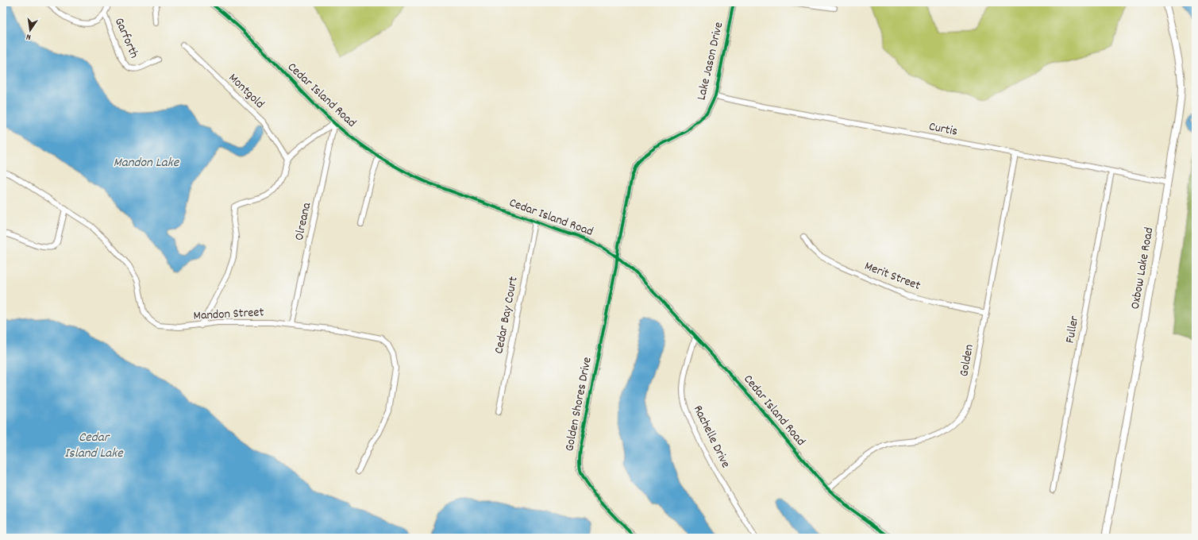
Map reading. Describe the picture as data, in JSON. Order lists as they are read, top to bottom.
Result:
{
  "streets": {
    "street": [
      "Garforth",
      "Lake Jason Drive",
      "Montgold",
      "Cedar Island Road",
      "Curtis",
      "Olreana",
      "Oxbow Lake Road",
      "Merit Street",
      "Mandon Street",
      "Cedar Bay Court",
      "Fuller",
      "Golden",
      "Golden Shores Drive",
      "Rachelle Drive"
    ]
  },
  "crossings": [
    ["Lake Jason Drive", "Cedar Island Road"],
    ["Lake Jason Drive", "Curtis"],
    ["Lake Jason Drive", "Golden Shores Drive"],
    ["Cedar Island Road", "Olreana"],
    ["Cedar Island Road", "Cedar Bay Court"],
    ["Cedar Island Road", "Golden"],
    ["Cedar Island Road", "Golden Shores Drive"],
    ["Cedar Island Road", "Rachelle Drive"],
    ["Curtis", "Oxbow Lake Road"],
    ["Curtis", "Fuller"],
    ["Curtis", "Golden"],
    ["Olreana", "Mandon Street"],
    ["Merit Street", "Golden"]
  ],
  "water": ["Mandon Lake", "Cedar Island Lake"],
  "north": "bottom"
}
